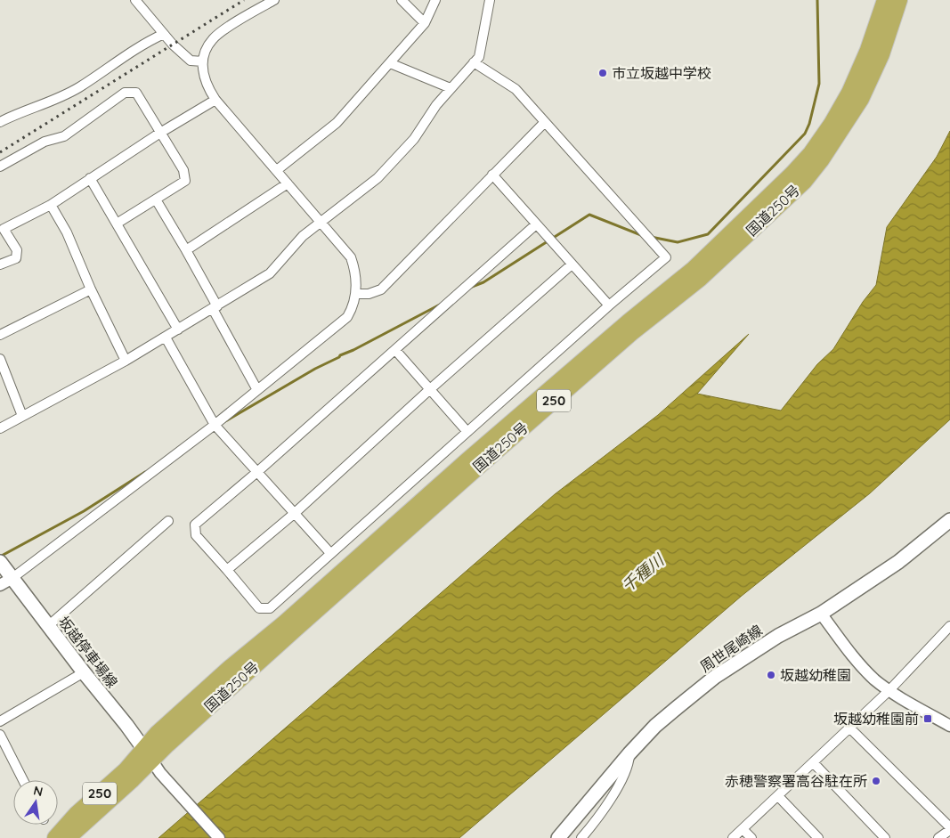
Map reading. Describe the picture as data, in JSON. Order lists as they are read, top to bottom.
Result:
{
  "streets": {
    "highway": ["国道250号", "250"],
    "main road": ["周世尾崎線", "坂越停車場線"]
  },
  "crossings": [
    ["国道250号", "坂越停車場線"]
  ],
  "water": ["千種川"],
  "places": {
    "other": ["市立坂越中学校", "坂越幼稚園", "赤穂警察署高谷駐在所"],
    "transit": ["坂越幼稚園前"]
  },
  "north": "top"
}
